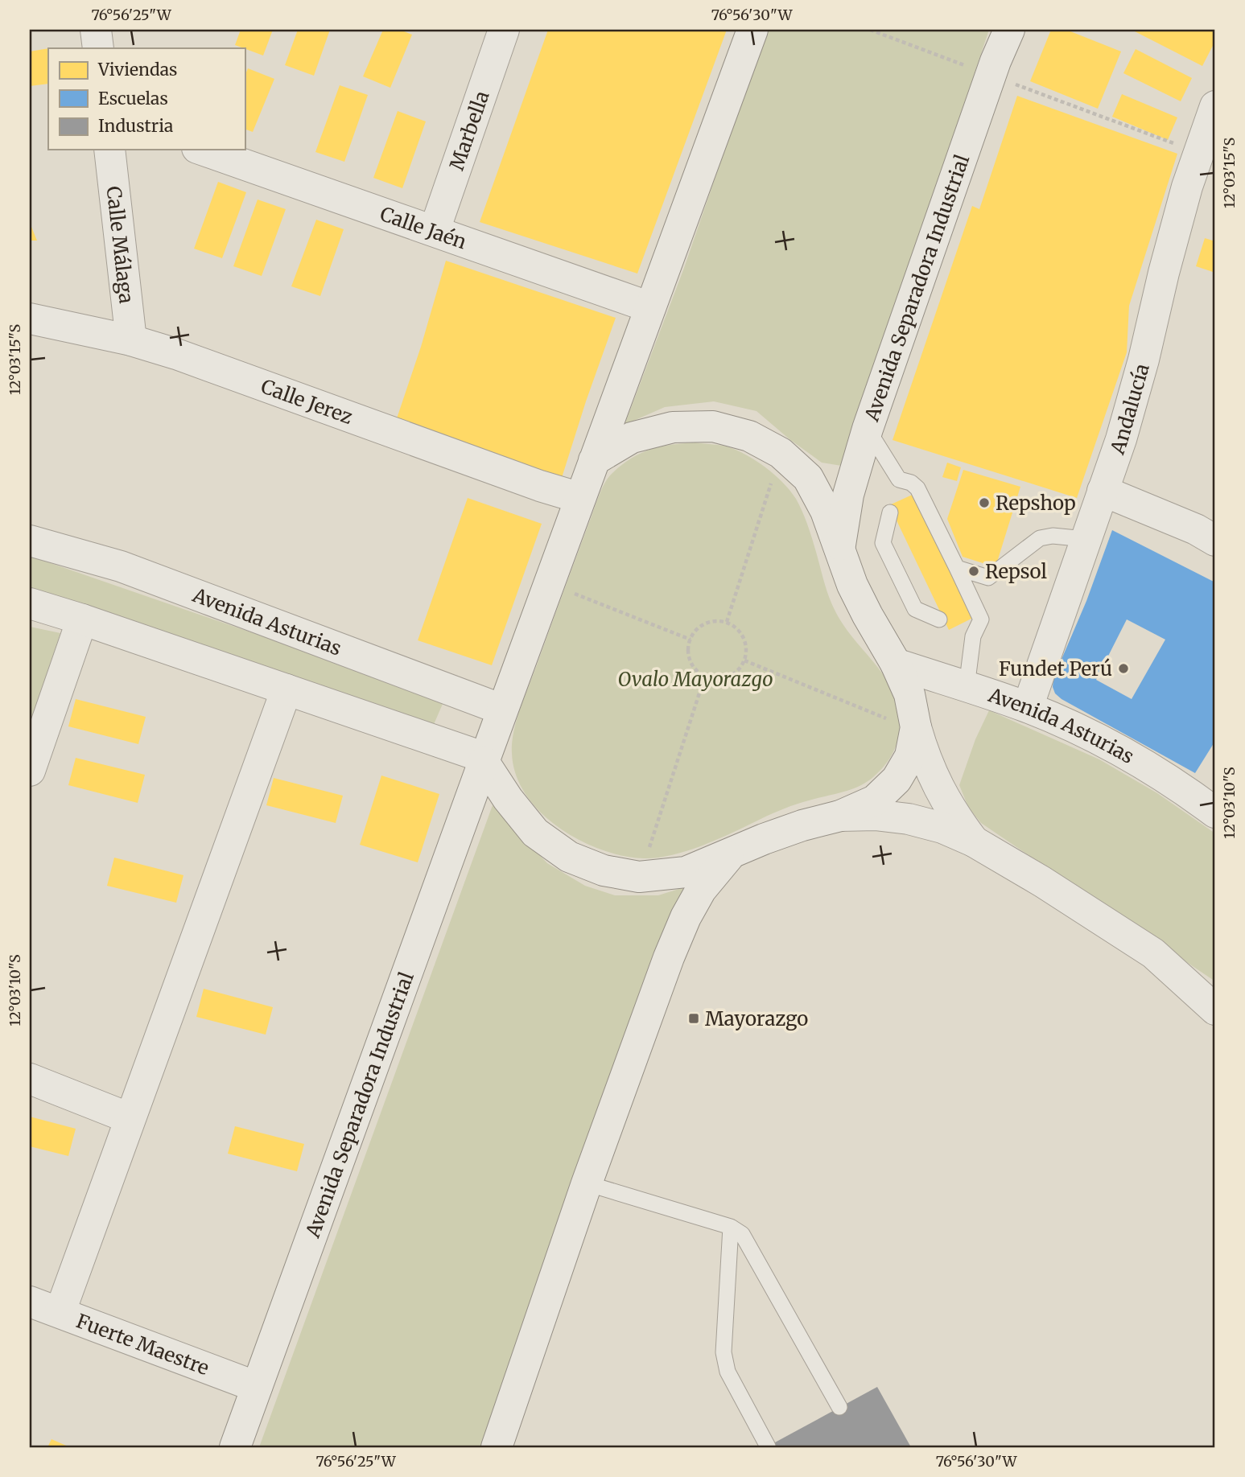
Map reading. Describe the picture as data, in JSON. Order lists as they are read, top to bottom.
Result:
{
  "streets": {
    "street": [
      "Marbella",
      "Calle Jaén",
      "Calle Málaga",
      "Avenida Separadora Industrial",
      "Calle Jerez",
      "Andalucía",
      "Avenida Asturias",
      "Fuerte Maestre"
    ]
  },
  "crossings": [
    ["Marbella", "Calle Jaén"],
    ["Calle Málaga", "Calle Jerez"],
    ["Avenida Separadora Industrial", "Calle Jerez"],
    ["Avenida Separadora Industrial", "Avenida Asturias"],
    ["Avenida Separadora Industrial", "Fuerte Maestre"],
    ["Andalucía", "Avenida Asturias"]
  ],
  "parks": ["Ovalo Mayorazgo"],
  "places": {
    "other": ["Repshop", "Repsol", "Fundet Perú"],
    "transit": ["Mayorazgo"]
  },
  "legend": ["Viviendas", "Escuelas", "Industria"],
  "coordinates": [
    "76°56'25\"W",
    "76°56'30\"W",
    "12°03'15\"S",
    "12°03'10\"S"
  ]
}
